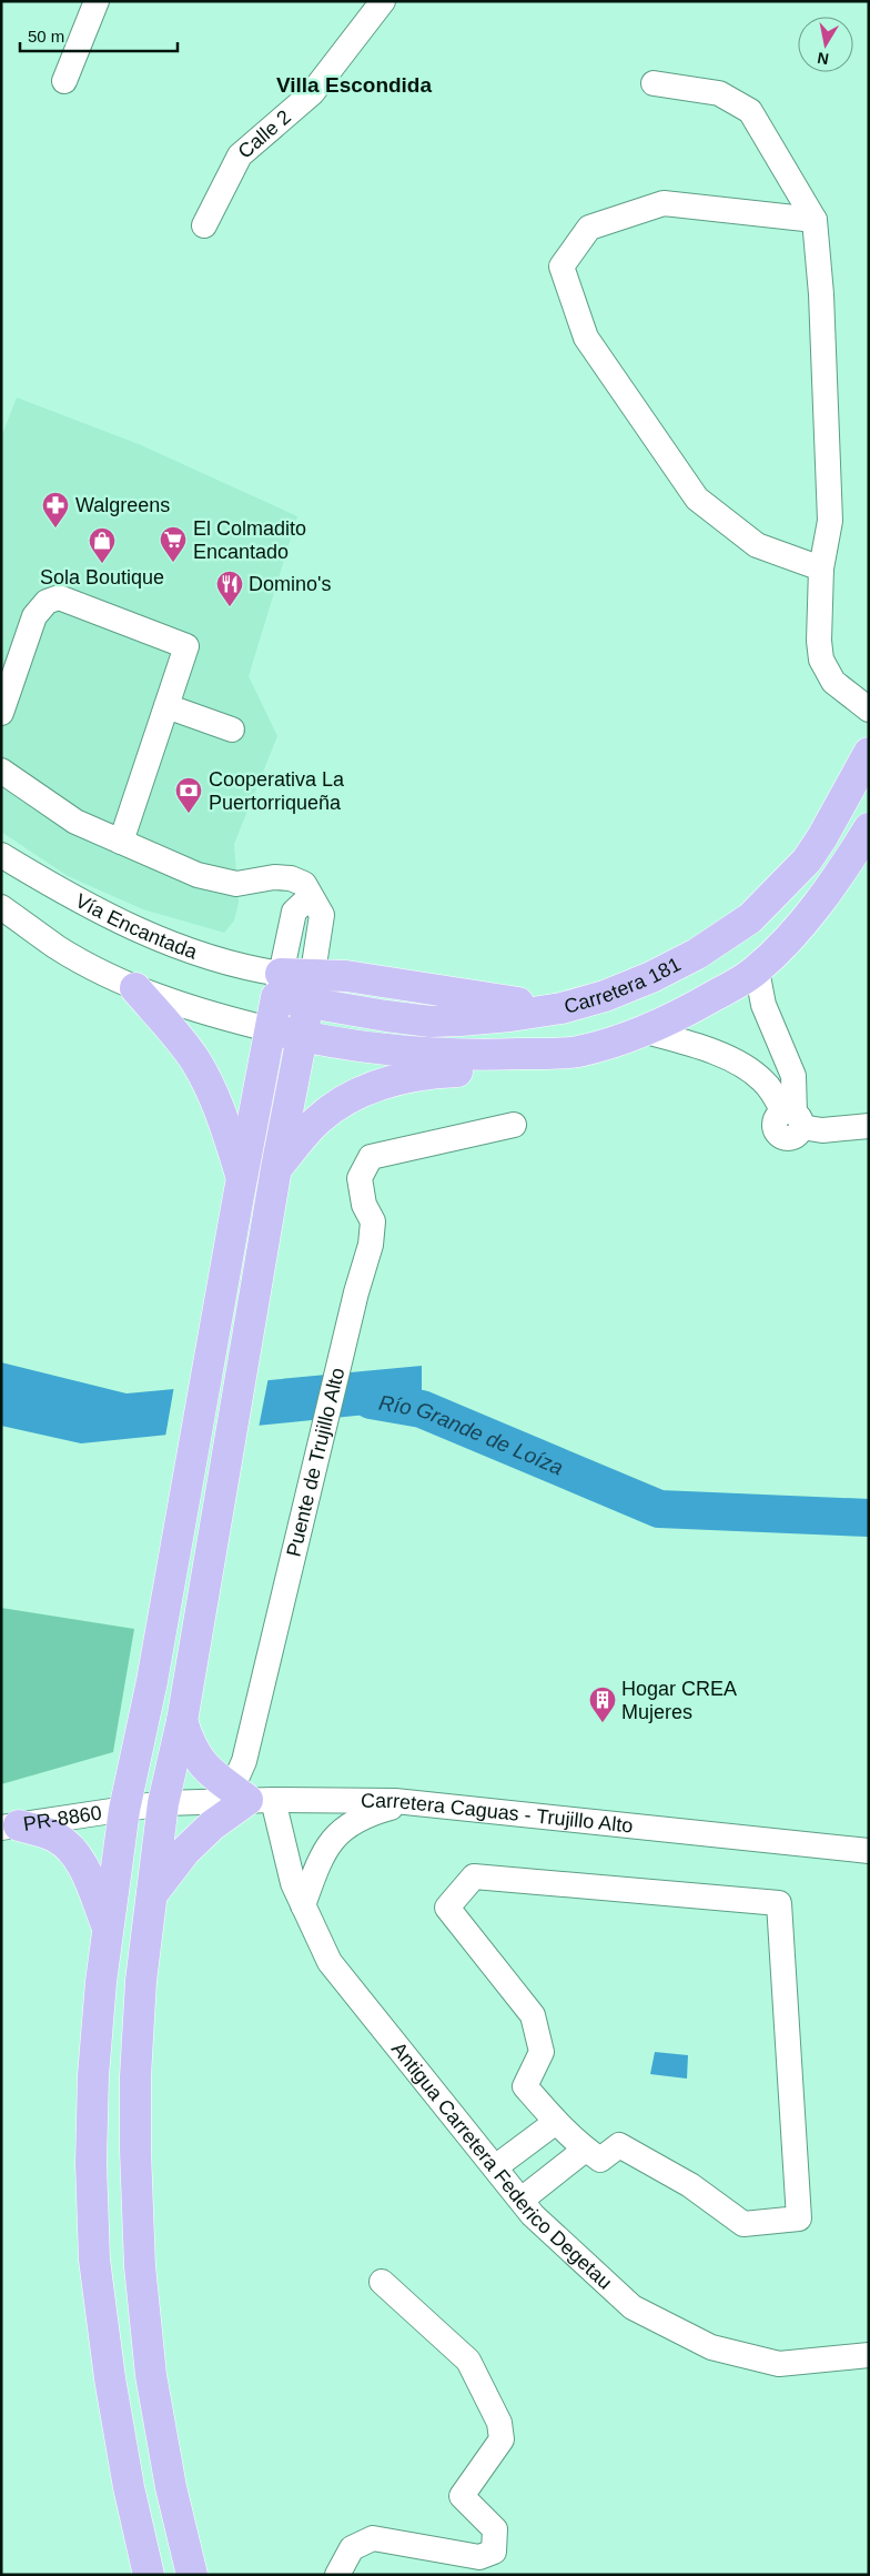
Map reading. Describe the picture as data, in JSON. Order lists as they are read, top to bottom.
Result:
{
  "streets": {
    "main road": ["Carretera 181"],
    "street": [
      "Calle 2",
      "Vía Encantada",
      "Puente de Trujillo Alto",
      "Carretera Caguas - Trujillo Alto",
      "PR-8860",
      "Antigua Carretera Federico Degetau"
    ]
  },
  "crossings": [
    ["Puente de Trujillo Alto", "Carretera Caguas - Trujillo Alto"],
    ["Puente de Trujillo Alto", "Antigua Carretera Federico Degetau"],
    ["Carretera Caguas - Trujillo Alto", "PR-8860"],
    ["Carretera Caguas - Trujillo Alto", "Antigua Carretera Federico Degetau"]
  ],
  "districts": ["Villa Escondida"],
  "water": ["Río Grande de Loíza"],
  "places": {
    "pharmacy": ["Walgreens"],
    "supermarket": ["El Colmadito Encantado"],
    "shop": ["Sola Boutique"],
    "restaurant": ["Domino's"],
    "bank": ["Cooperativa La Puertorriqueña"],
    "building": ["Hogar CREA Mujeres"]
  },
  "scale_bar": "50 m",
  "north": "bottom"
}
